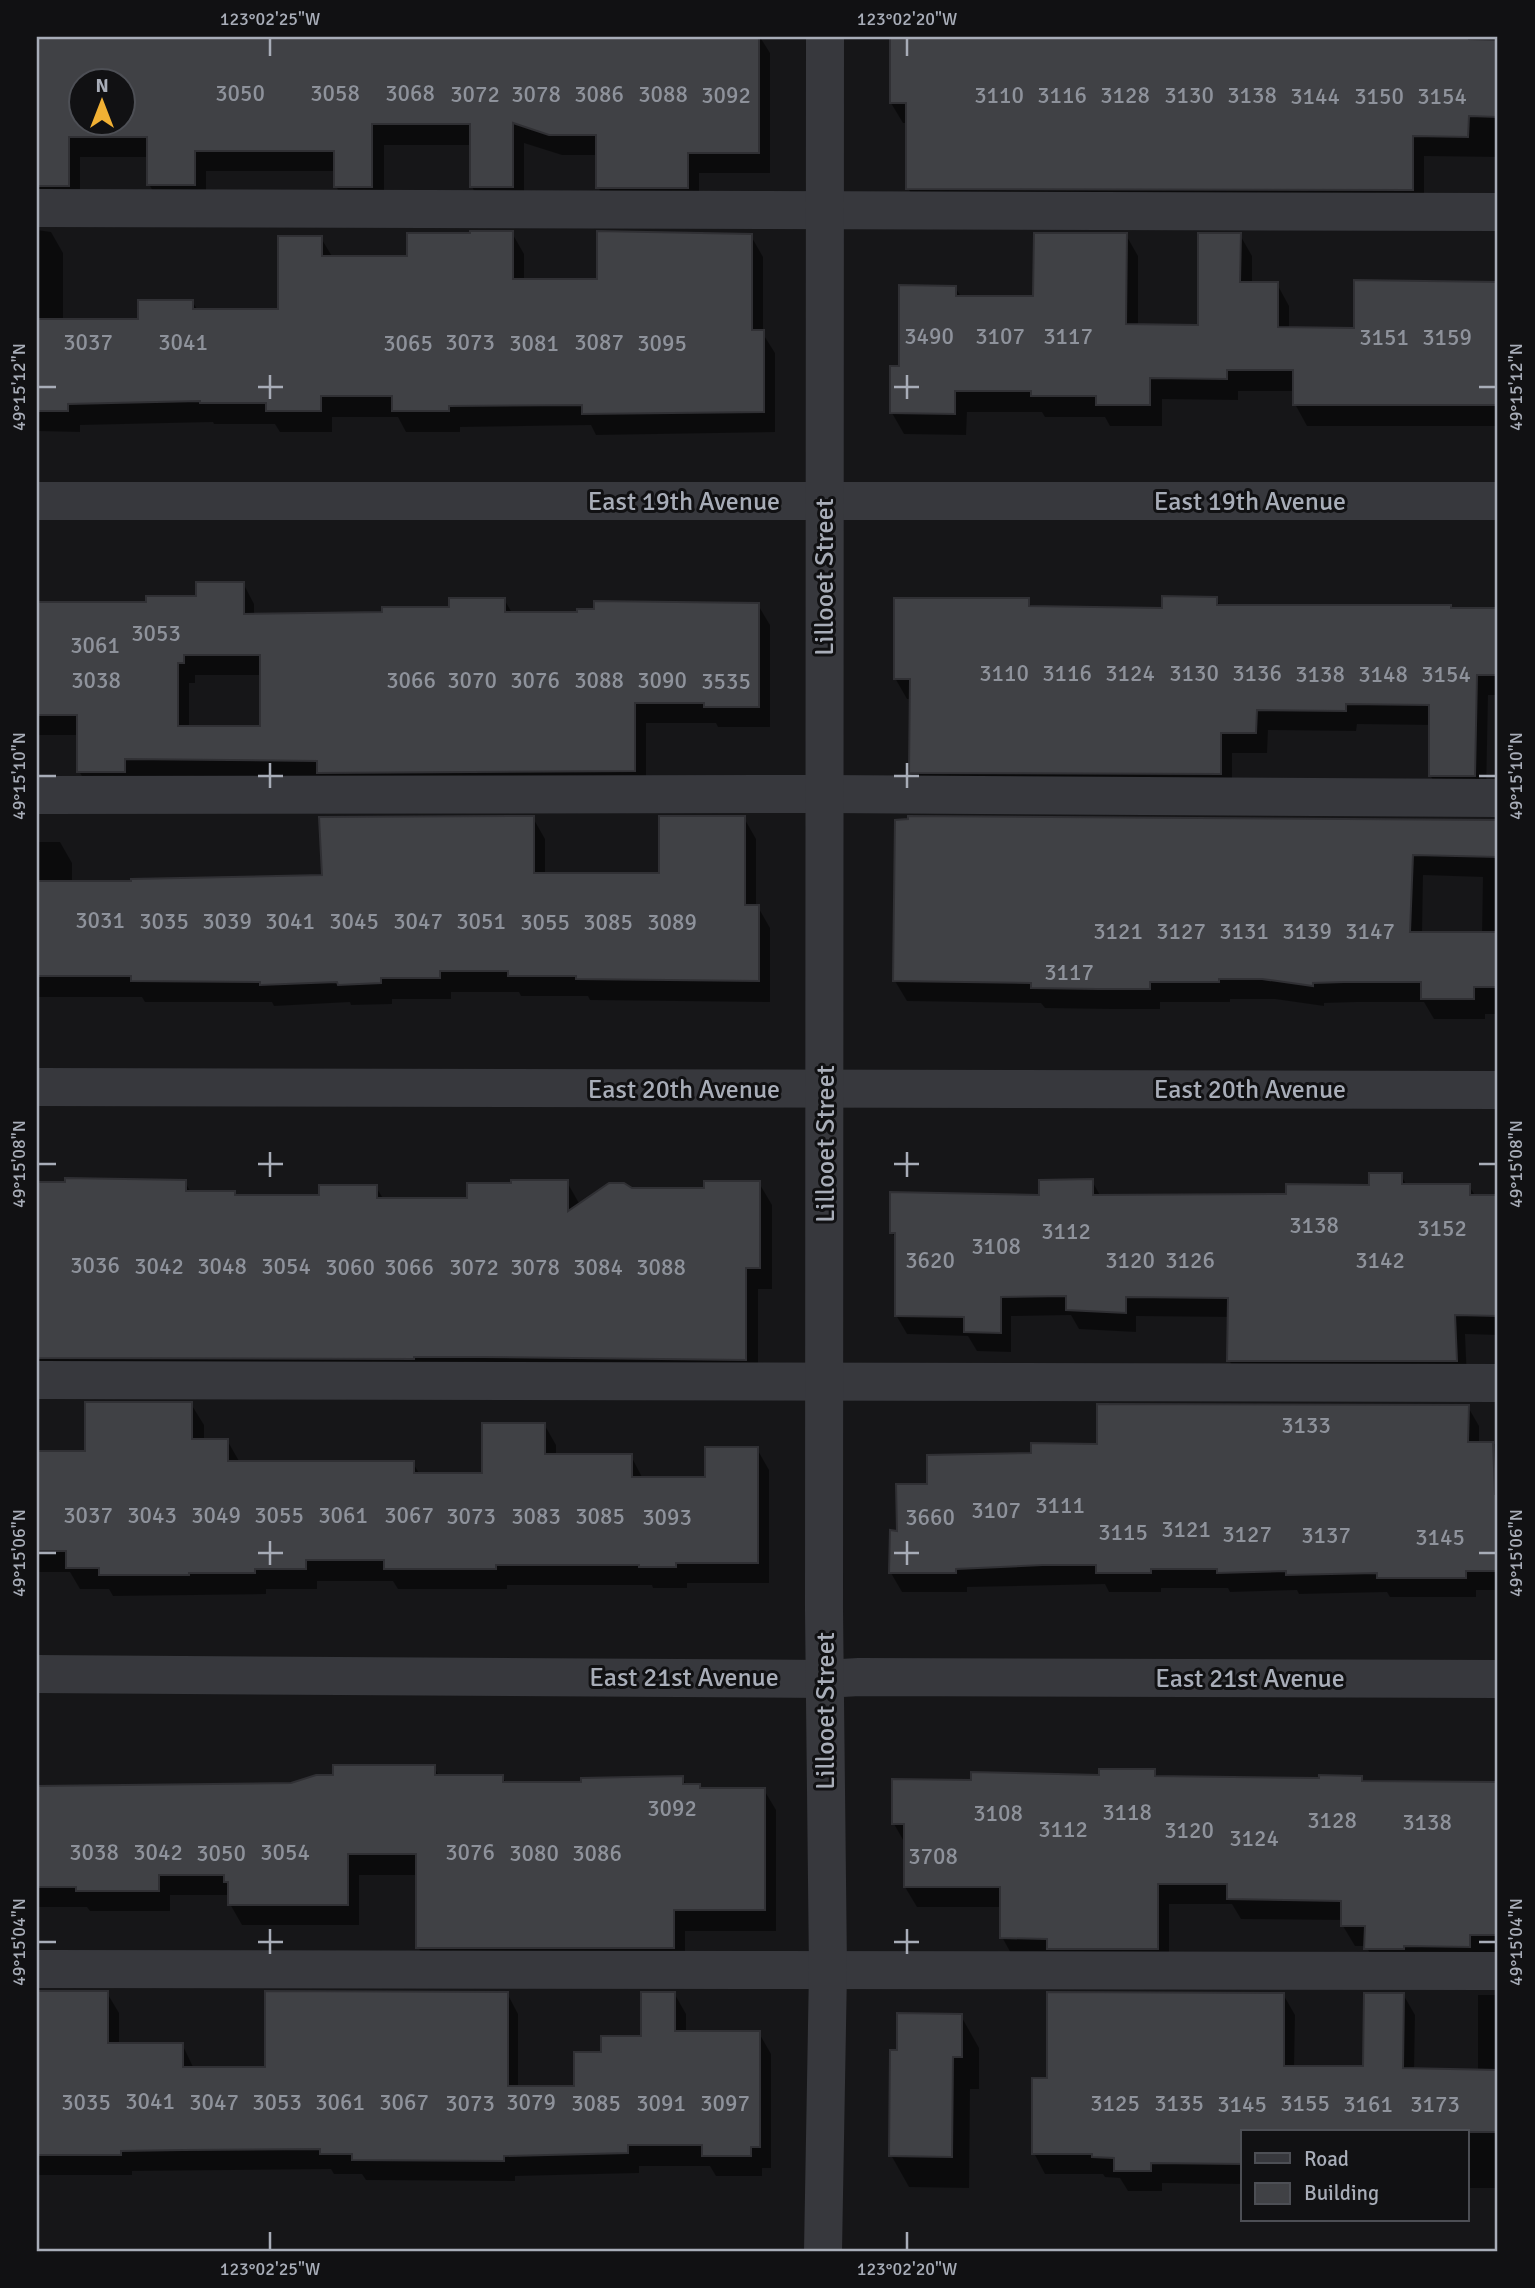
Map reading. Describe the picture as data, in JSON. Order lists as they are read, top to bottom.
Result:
{
  "streets": {
    "street": [
      "East 19th Avenue",
      "Lillooet Street",
      "East 20th Avenue",
      "East 21st Avenue"
    ]
  },
  "crossings": [
    ["East 19th Avenue", "Lillooet Street"],
    ["Lillooet Street", "East 20th Avenue"],
    ["Lillooet Street", "East 21st Avenue"]
  ],
  "house_numbers": [
    "3050",
    "3058",
    "3068",
    "3072",
    "3078",
    "3086",
    "3088",
    "3092",
    "3110",
    "3116",
    "3128",
    "3130",
    "3138",
    "3144",
    "3150",
    "3154",
    "3490",
    "3107",
    "3117",
    "3151",
    "3159",
    "3037",
    "3041",
    "3073",
    "3087",
    "3065",
    "3081",
    "3095",
    "3053",
    "3061",
    "3110",
    "3116",
    "3124",
    "3130",
    "3136",
    "3138",
    "3148",
    "3154",
    "3038",
    "3066",
    "3070",
    "3076",
    "3088",
    "3090",
    "3535",
    "3031",
    "3035",
    "3039",
    "3041",
    "3045",
    "3047",
    "3051",
    "3055",
    "3085",
    "3089",
    "3121",
    "3127",
    "3131",
    "3139",
    "3147",
    "3117",
    "3138",
    "3152",
    "3112",
    "3108",
    "3620",
    "3120",
    "3126",
    "3142",
    "3036",
    "3042",
    "3048",
    "3054",
    "3060",
    "3066",
    "3072",
    "3078",
    "3084",
    "3088",
    "3133",
    "3111",
    "3107",
    "3037",
    "3043",
    "3049",
    "3055",
    "3061",
    "3067",
    "3073",
    "3083",
    "3085",
    "3093",
    "3660",
    "3121",
    "3115",
    "3127",
    "3137",
    "3145",
    "3092",
    "3118",
    "3108",
    "3128",
    "3138",
    "3112",
    "3120",
    "3124",
    "3038",
    "3042",
    "3054",
    "3076",
    "3050",
    "3080",
    "3086",
    "3708",
    "3041",
    "3035",
    "3047",
    "3053",
    "3061",
    "3067",
    "3079",
    "3073",
    "3085",
    "3091",
    "3097",
    "3125",
    "3135",
    "3155",
    "3145",
    "3161",
    "3173"
  ],
  "legend": ["Road", "Building"],
  "north": "top",
  "coordinates": [
    "123°02'25\"W",
    "123°02'20\"W",
    "49°15'12\"N",
    "49°15'10\"N",
    "49°15'08\"N",
    "49°15'06\"N",
    "49°15'04\"N"
  ]
}
